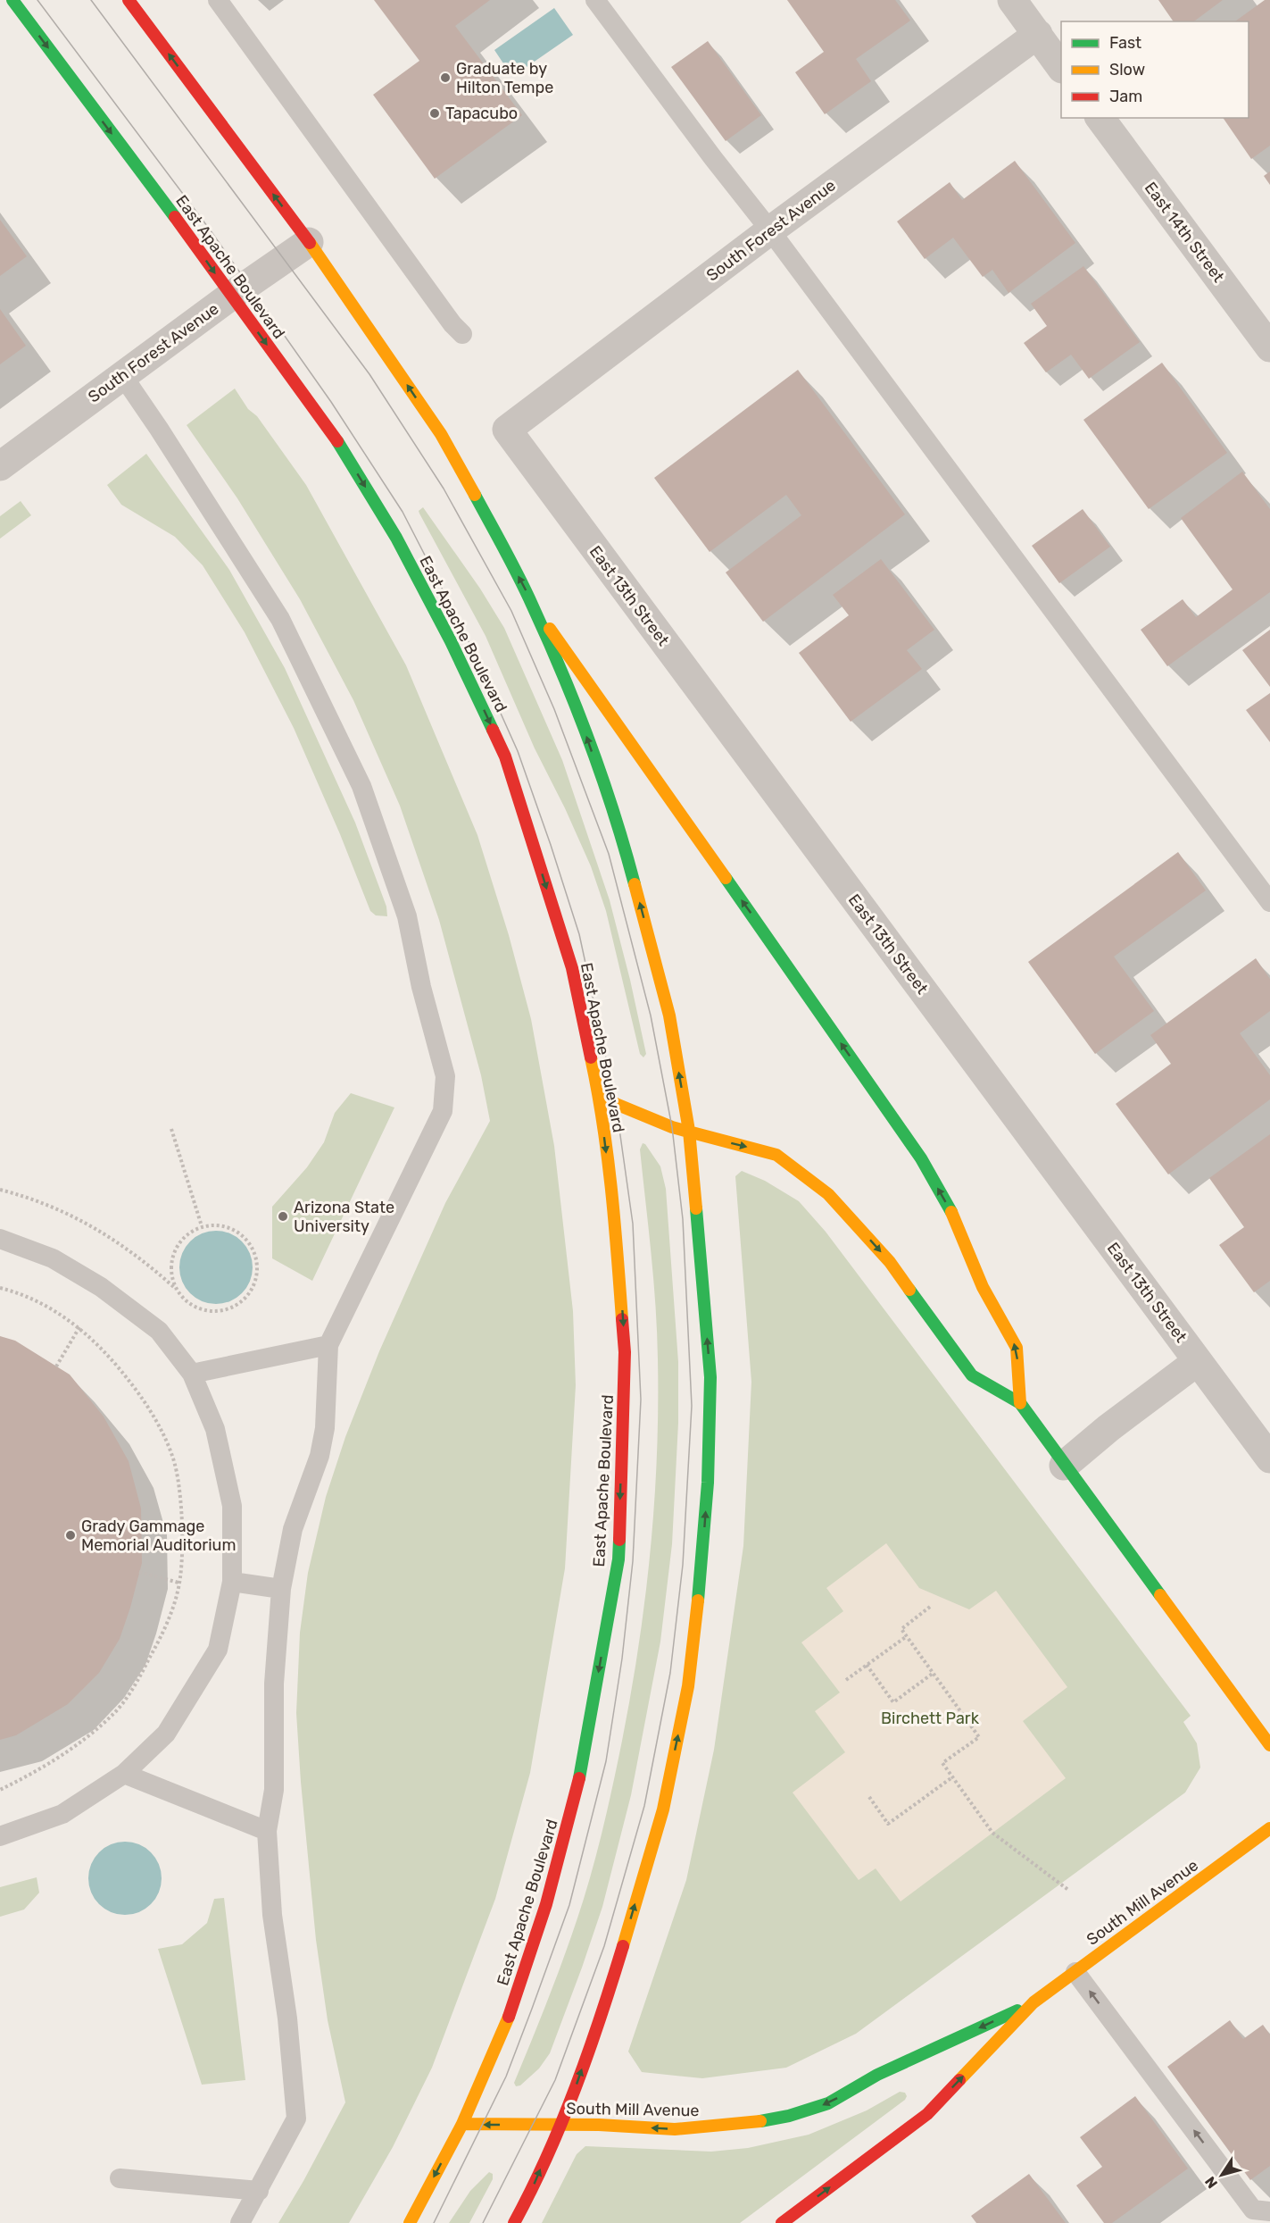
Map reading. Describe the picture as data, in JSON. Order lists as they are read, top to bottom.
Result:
{
  "streets": {
    "main road": ["East Apache Boulevard", "South Mill Avenue"],
    "street": ["South Forest Avenue", "East 14th Street", "East 13th Street"]
  },
  "crossings": [
    ["South Forest Avenue", "East Apache Boulevard"],
    ["South Forest Avenue", "East 13th Street"],
    ["East Apache Boulevard", "South Mill Avenue"]
  ],
  "parks": ["Birchett Park"],
  "places": [
    "Graduate by Hilton Tempe",
    "Tapacubo",
    "Arizona State University",
    "Grady Gammage Memorial Auditorium"
  ],
  "legend": ["Fast", "Slow", "Jam"],
  "north": "bottom left"
}
